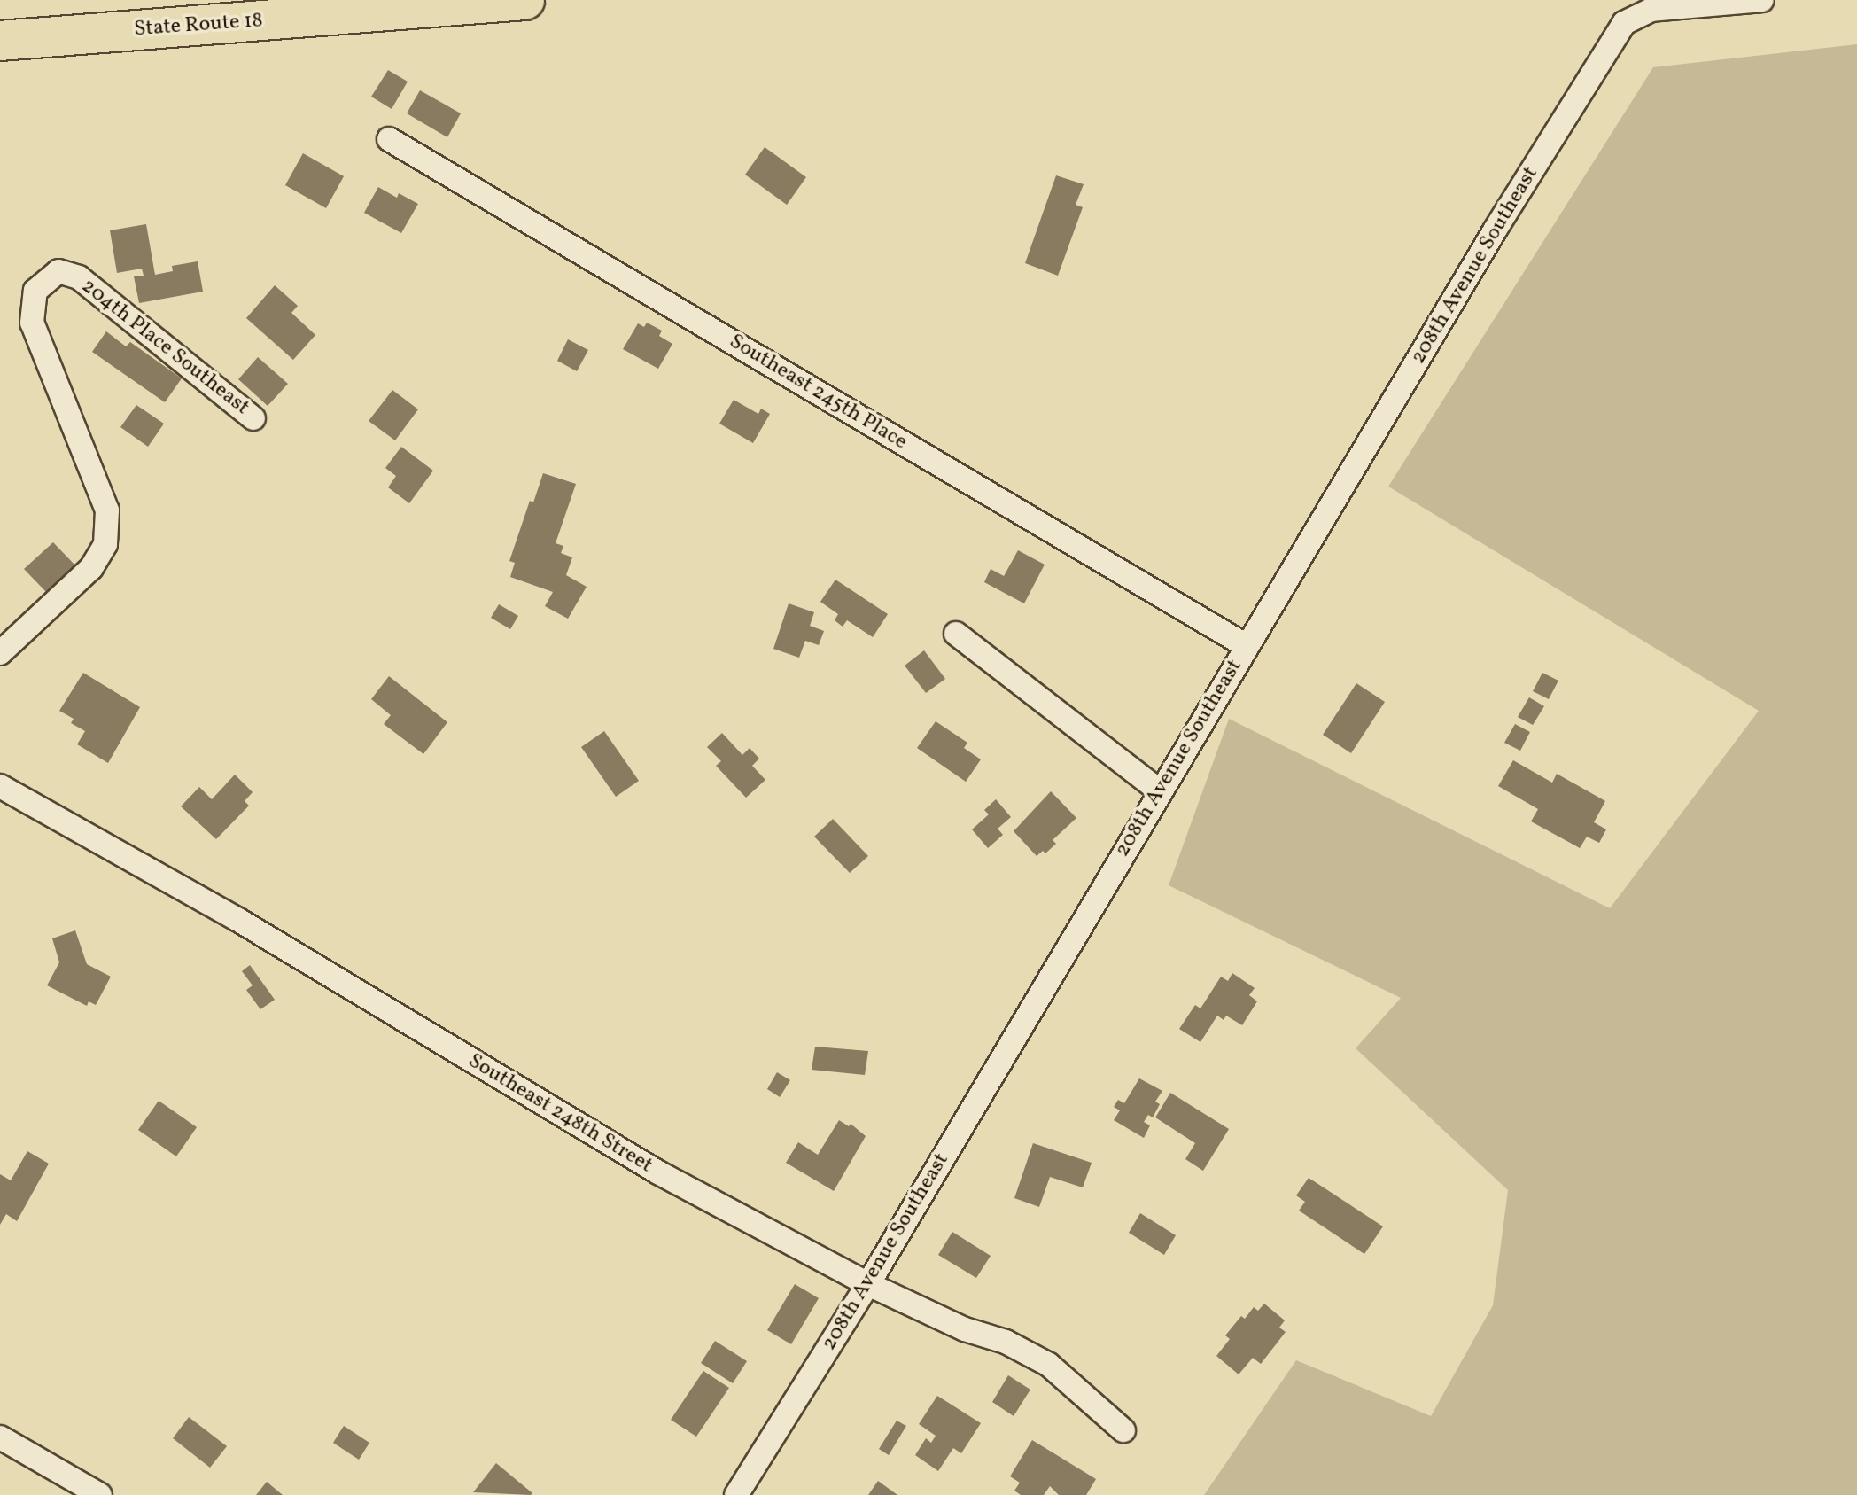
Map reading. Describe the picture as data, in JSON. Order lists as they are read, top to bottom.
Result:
{
  "streets": {
    "highway": ["State Route 18"],
    "street": [
      "208th Avenue Southeast",
      "204th Place Southeast",
      "Southeast 245th Place",
      "Southeast 248th Street"
    ]
  },
  "crossings": [
    ["208th Avenue Southeast", "Southeast 245th Place"],
    ["208th Avenue Southeast", "Southeast 248th Street"]
  ]
}
